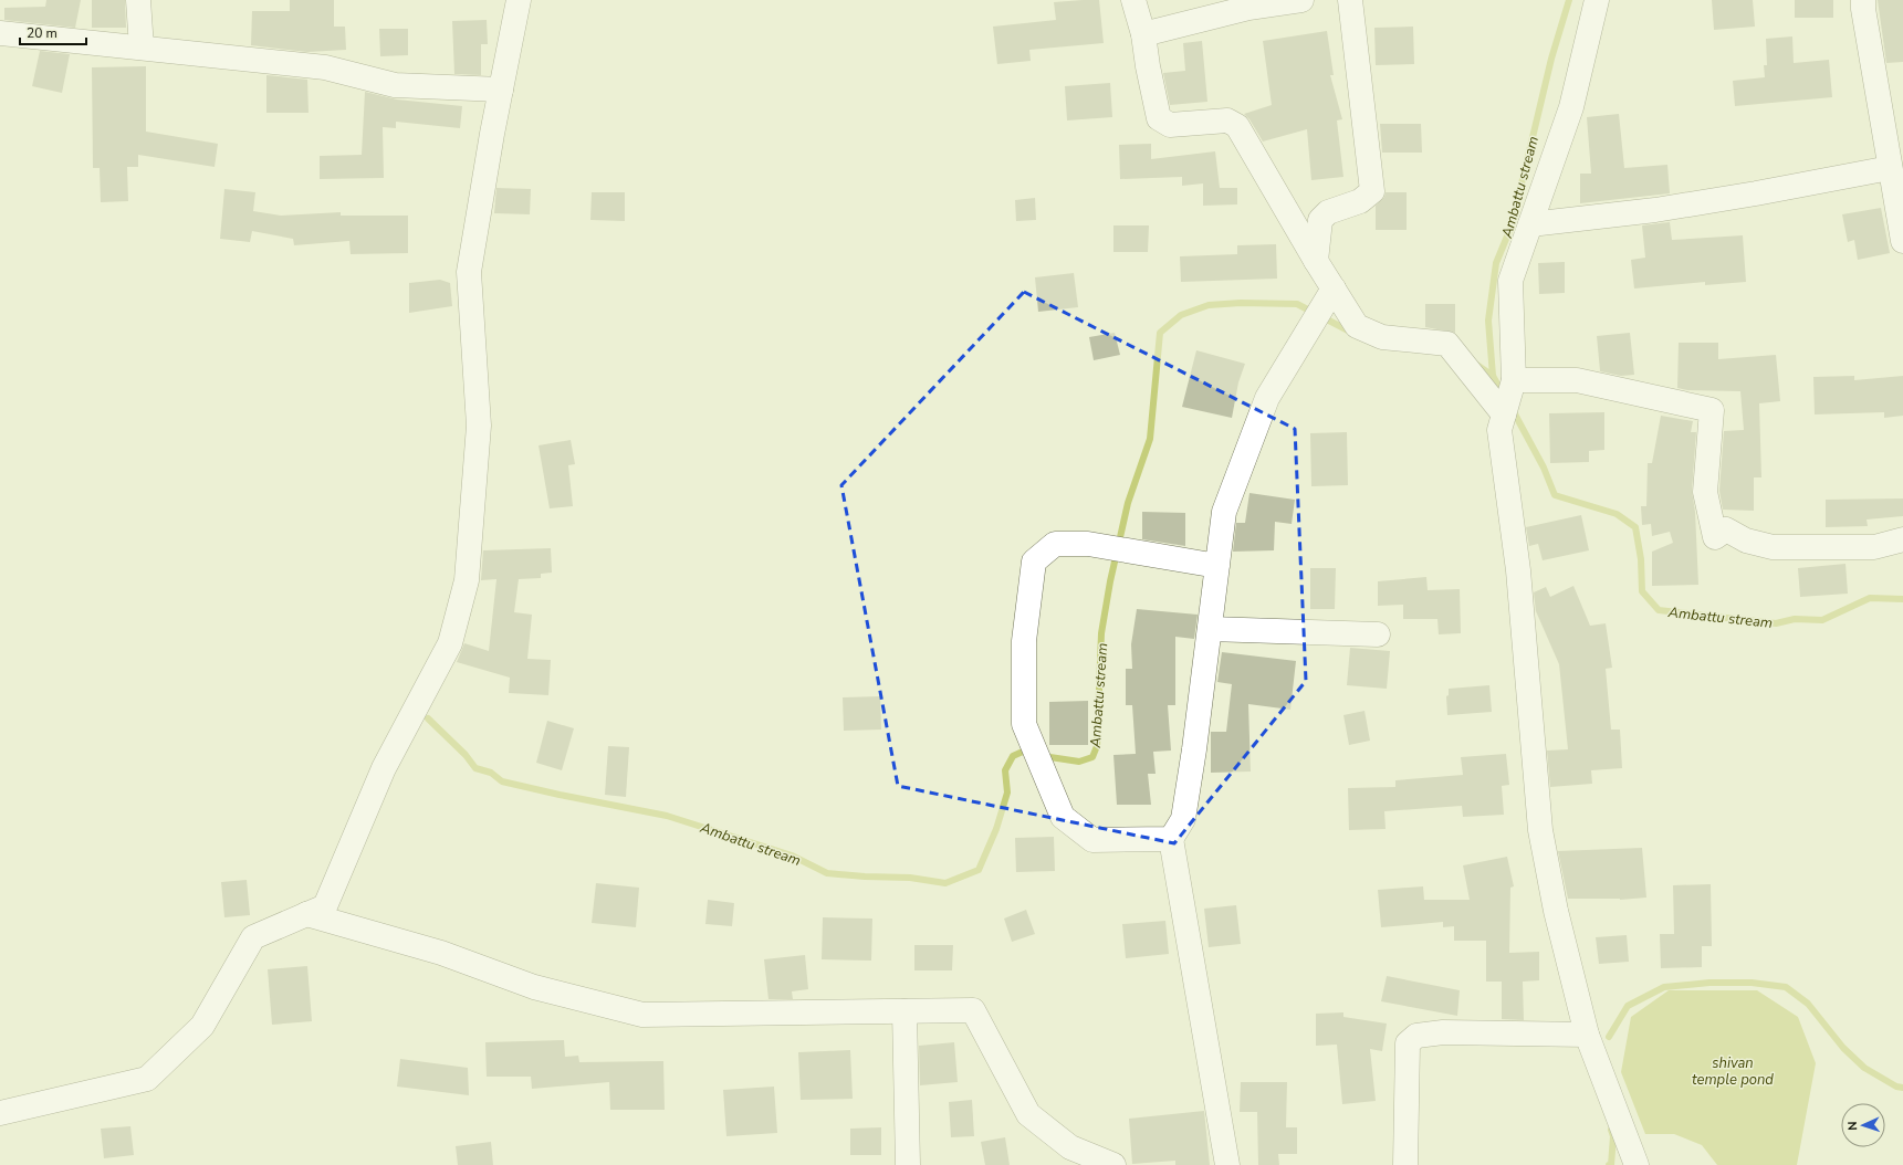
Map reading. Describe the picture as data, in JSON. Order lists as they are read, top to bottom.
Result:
{
  "water": ["Ambattu stream", "shivan temple pond"],
  "scale_bar": "20 m",
  "north": "left"
}
